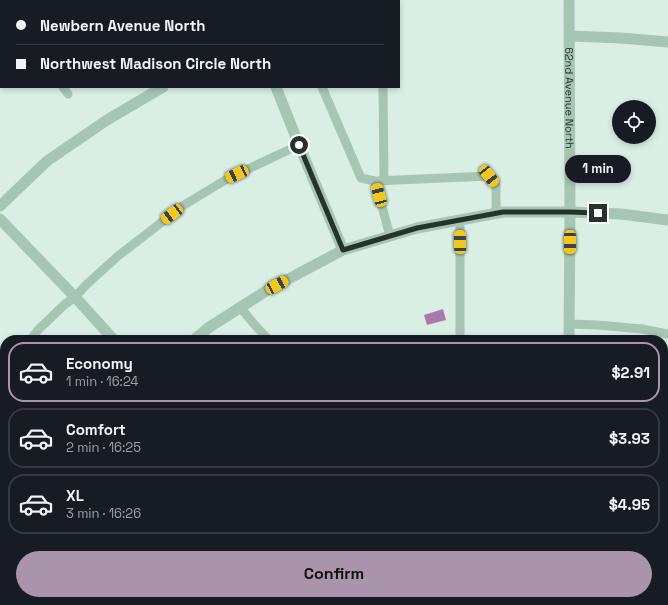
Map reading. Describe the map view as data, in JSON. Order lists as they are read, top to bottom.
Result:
{
  "streets": {
    "street": ["62nd Avenue North"]
  },
  "page": {
    "banner": ["Newbern Avenue North", "Northwest Madison Circle North"],
    "bubble": "1 min",
    "list": [
      {
        "name": "Economy",
        "note": "1 min · 16:24",
        "value": "$2.91"
      },
      {
        "name": "Comfort",
        "note": "2 min · 16:25",
        "value": "$3.93"
      },
      {
        "name": "XL",
        "note": "3 min · 16:26",
        "value": "$4.95"
      }
    ],
    "buttons": "Confirm"
  }
}
